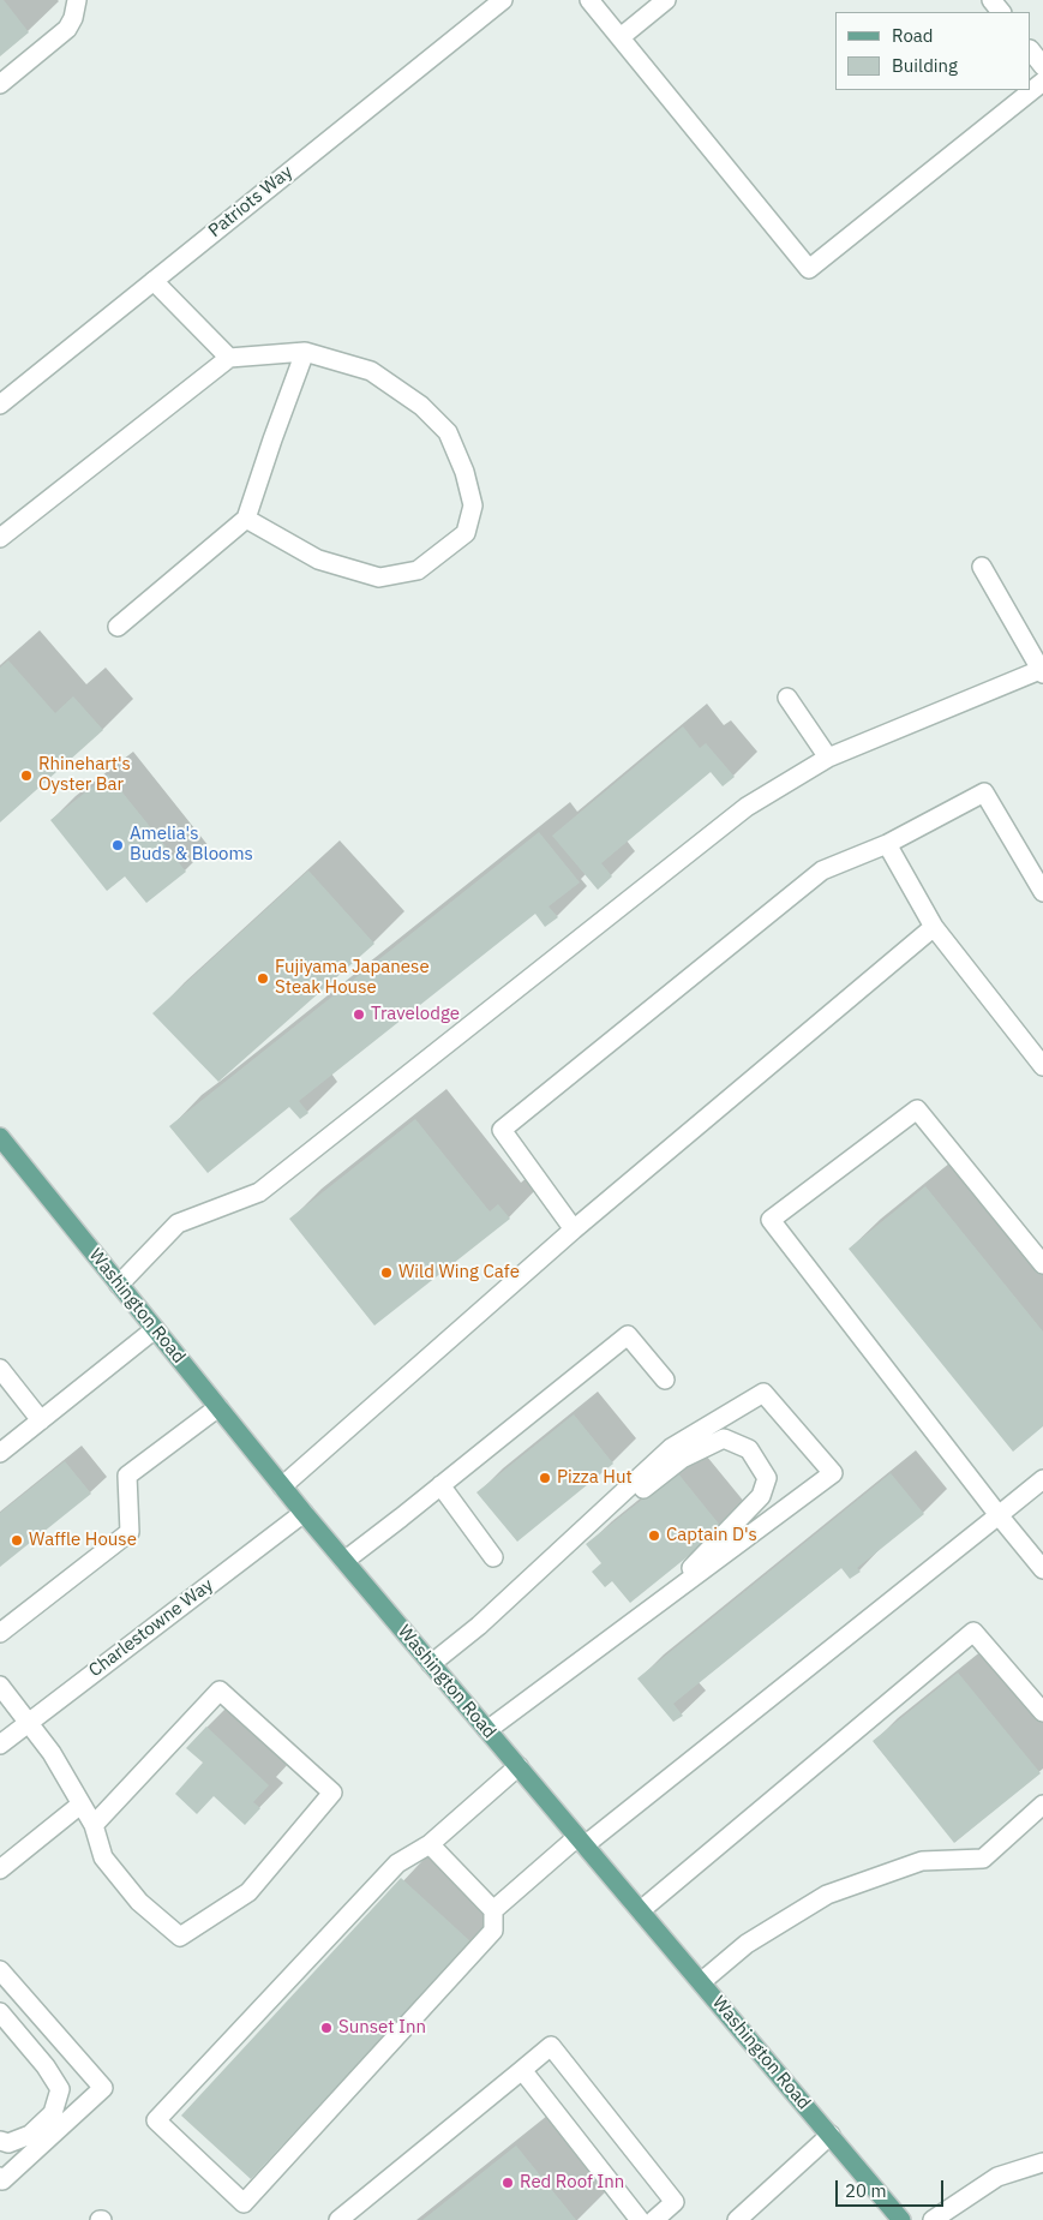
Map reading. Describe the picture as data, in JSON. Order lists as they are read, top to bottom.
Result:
{
  "streets": {
    "main road": ["Washington Road"],
    "street": ["Patriots Way", "Charlestowne Way"]
  },
  "crossings": [
    ["Washington Road", "Charlestowne Way"]
  ],
  "places": [
    "Rhinehart's Oyster Bar",
    "Amelia's Buds & Blooms",
    "Fujiyama Japanese Steak House",
    "Travelodge",
    "Wild Wing Cafe",
    "Pizza Hut",
    "Captain D's",
    "Waffle House",
    "Sunset Inn",
    "Red Roof Inn"
  ],
  "legend": ["Road", "Building"],
  "scale_bar": "20 m"
}
